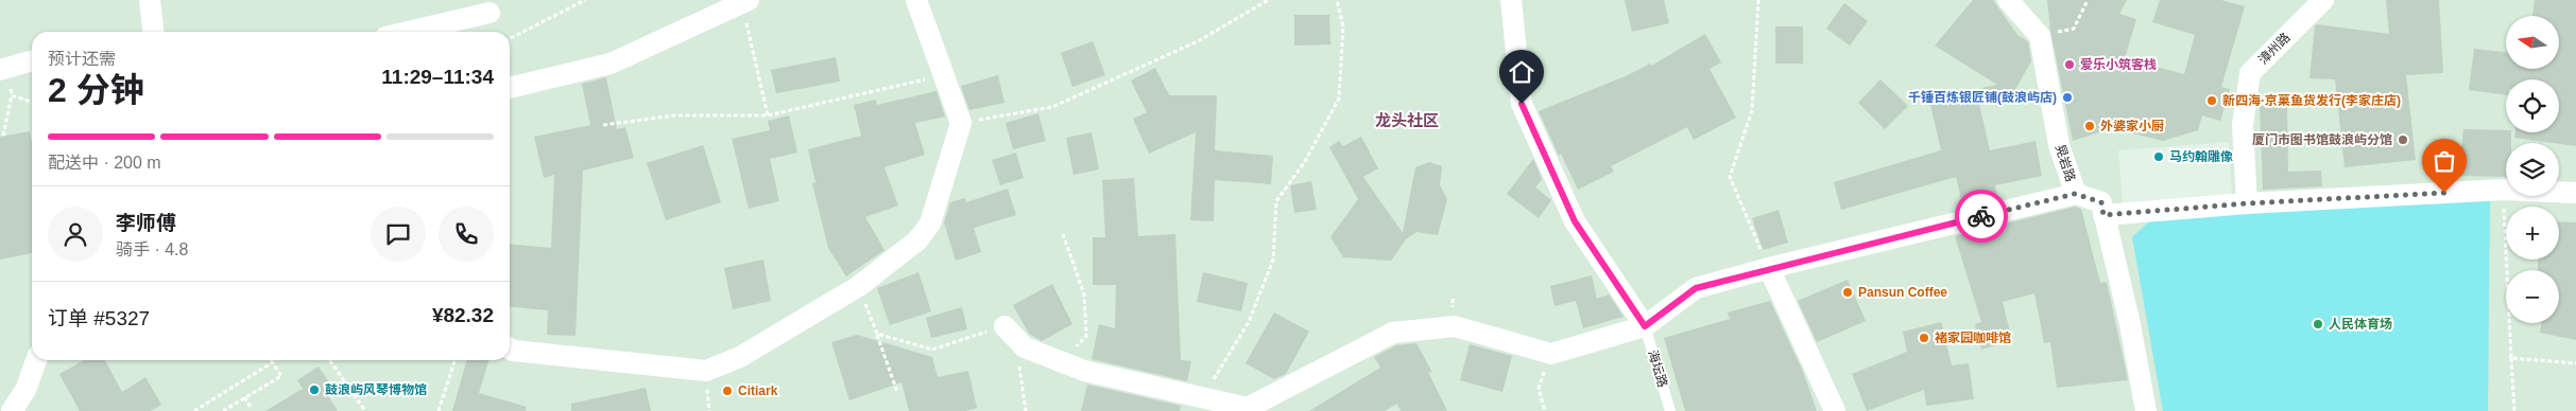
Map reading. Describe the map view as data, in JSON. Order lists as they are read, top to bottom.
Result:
{
  "streets": {
    "street": ["漳州路", "晃岩路"],
    "lane": ["海坛路"]
  },
  "districts": ["龙头社区"],
  "places": [
    "爱乐小筑客栈",
    "千锤百炼银匠铺(鼓浪屿店)",
    "新四海·京菓鱼货发行(李家庄店)",
    "外婆家小厨",
    "厦门市图书馆鼓浪屿分馆",
    "马约翰雕像",
    "Pansun Coffee",
    "人民体育场",
    "褚家园咖啡馆",
    "鼓浪屿风琴博物馆",
    "Citiark"
  ],
  "north": "left",
  "page": {
    "map_buttons": ["+", "−"],
    "heading": ["2 分钟", "预计还需", "11:29–11:34"],
    "panel": [
      "李师傅",
      "骑手 · 4.8",
      "订单 #5327",
      "¥82.32"
    ],
    "bar": "配送中 · 200 m"
  }
}
